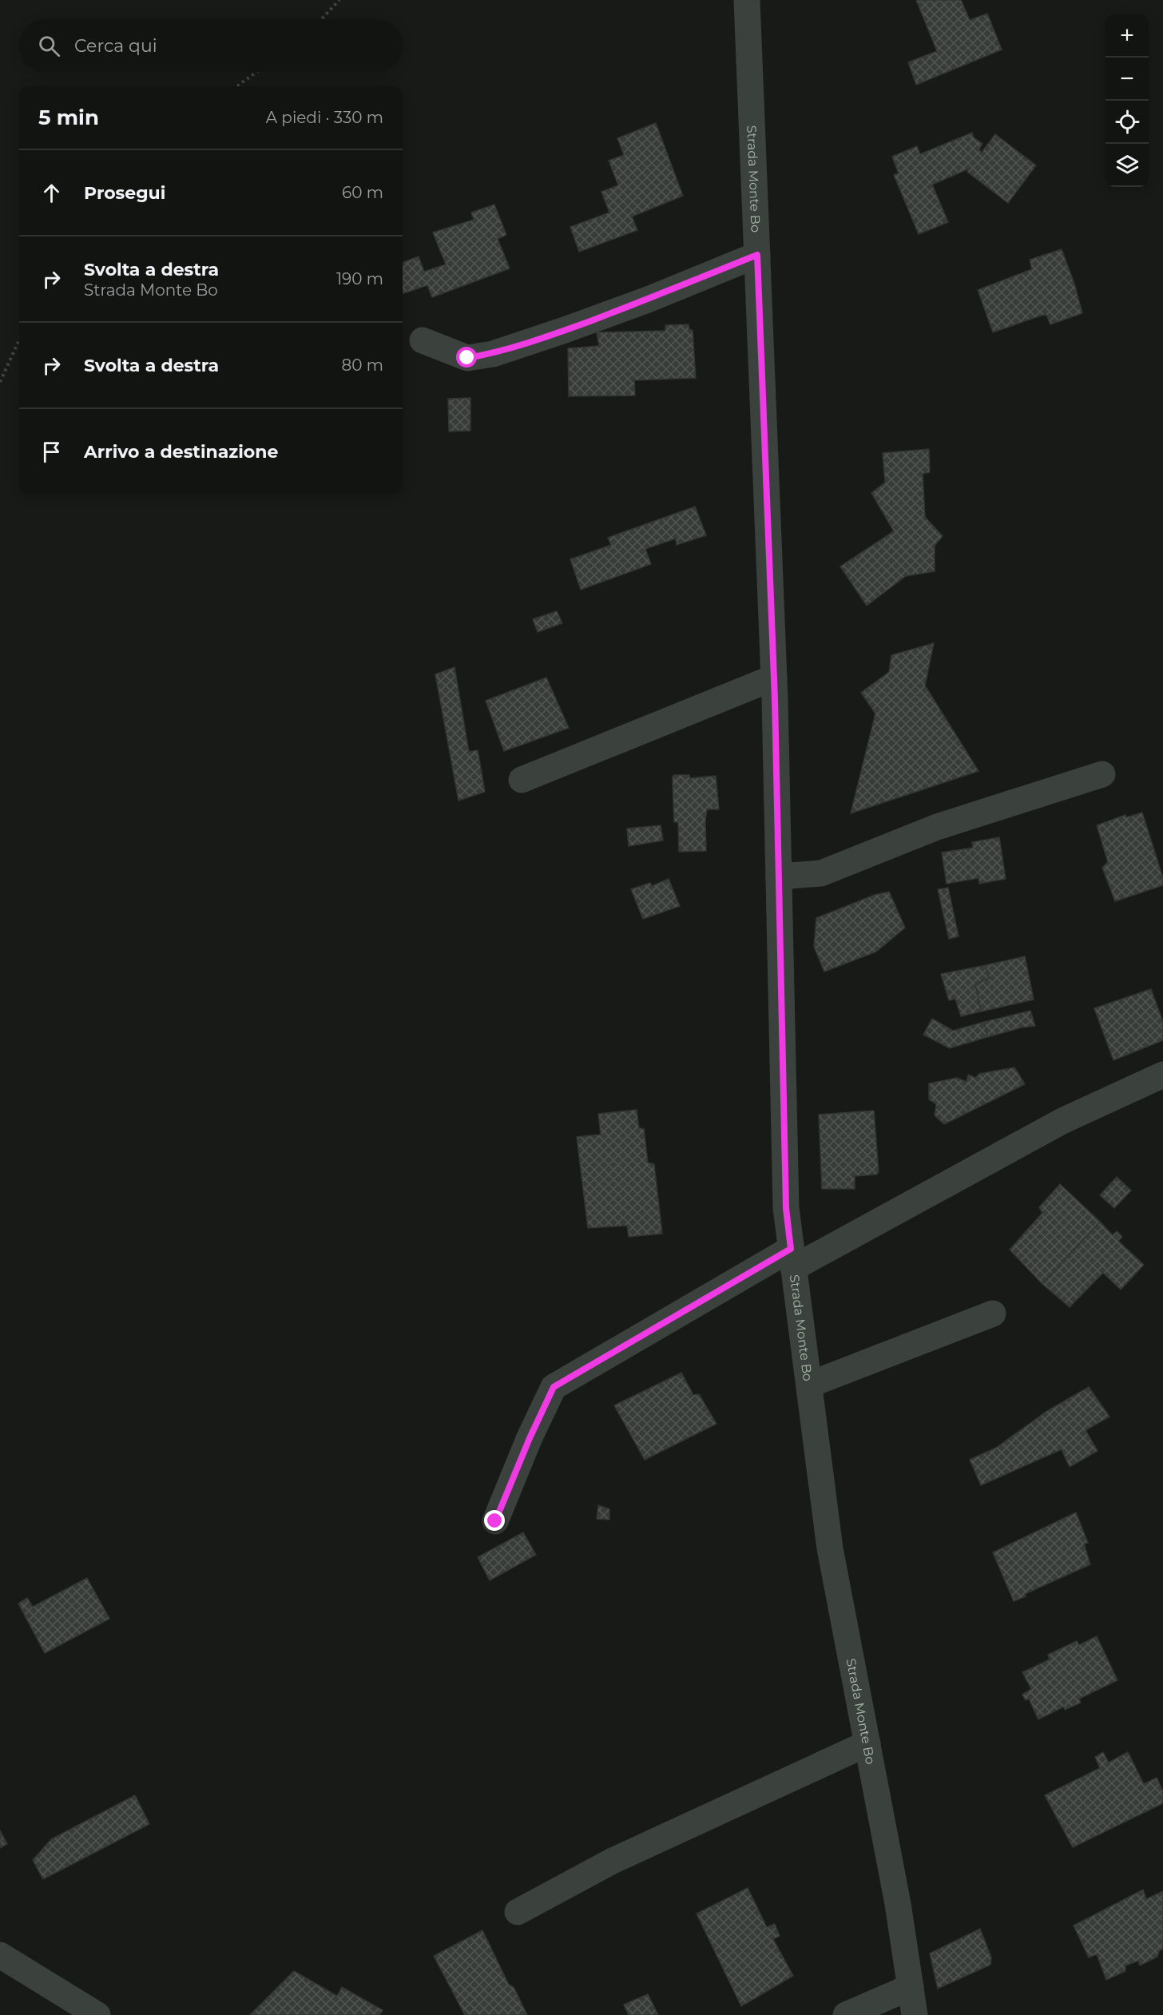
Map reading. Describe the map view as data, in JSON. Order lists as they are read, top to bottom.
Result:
{
  "streets": {
    "street": ["Strada Monte Bo"]
  },
  "page": {
    "map_buttons": ["+", "−"],
    "search": "Cerca qui",
    "heading": ["5 min", "A piedi · 330 m"],
    "list": [
      ["Prosegui", "60 m"],
      ["Svolta a destra", "Strada Monte Bo", "190 m"],
      ["Svolta a destra", "80 m"],
      "Arrivo a destinazione"
    ]
  }
}
